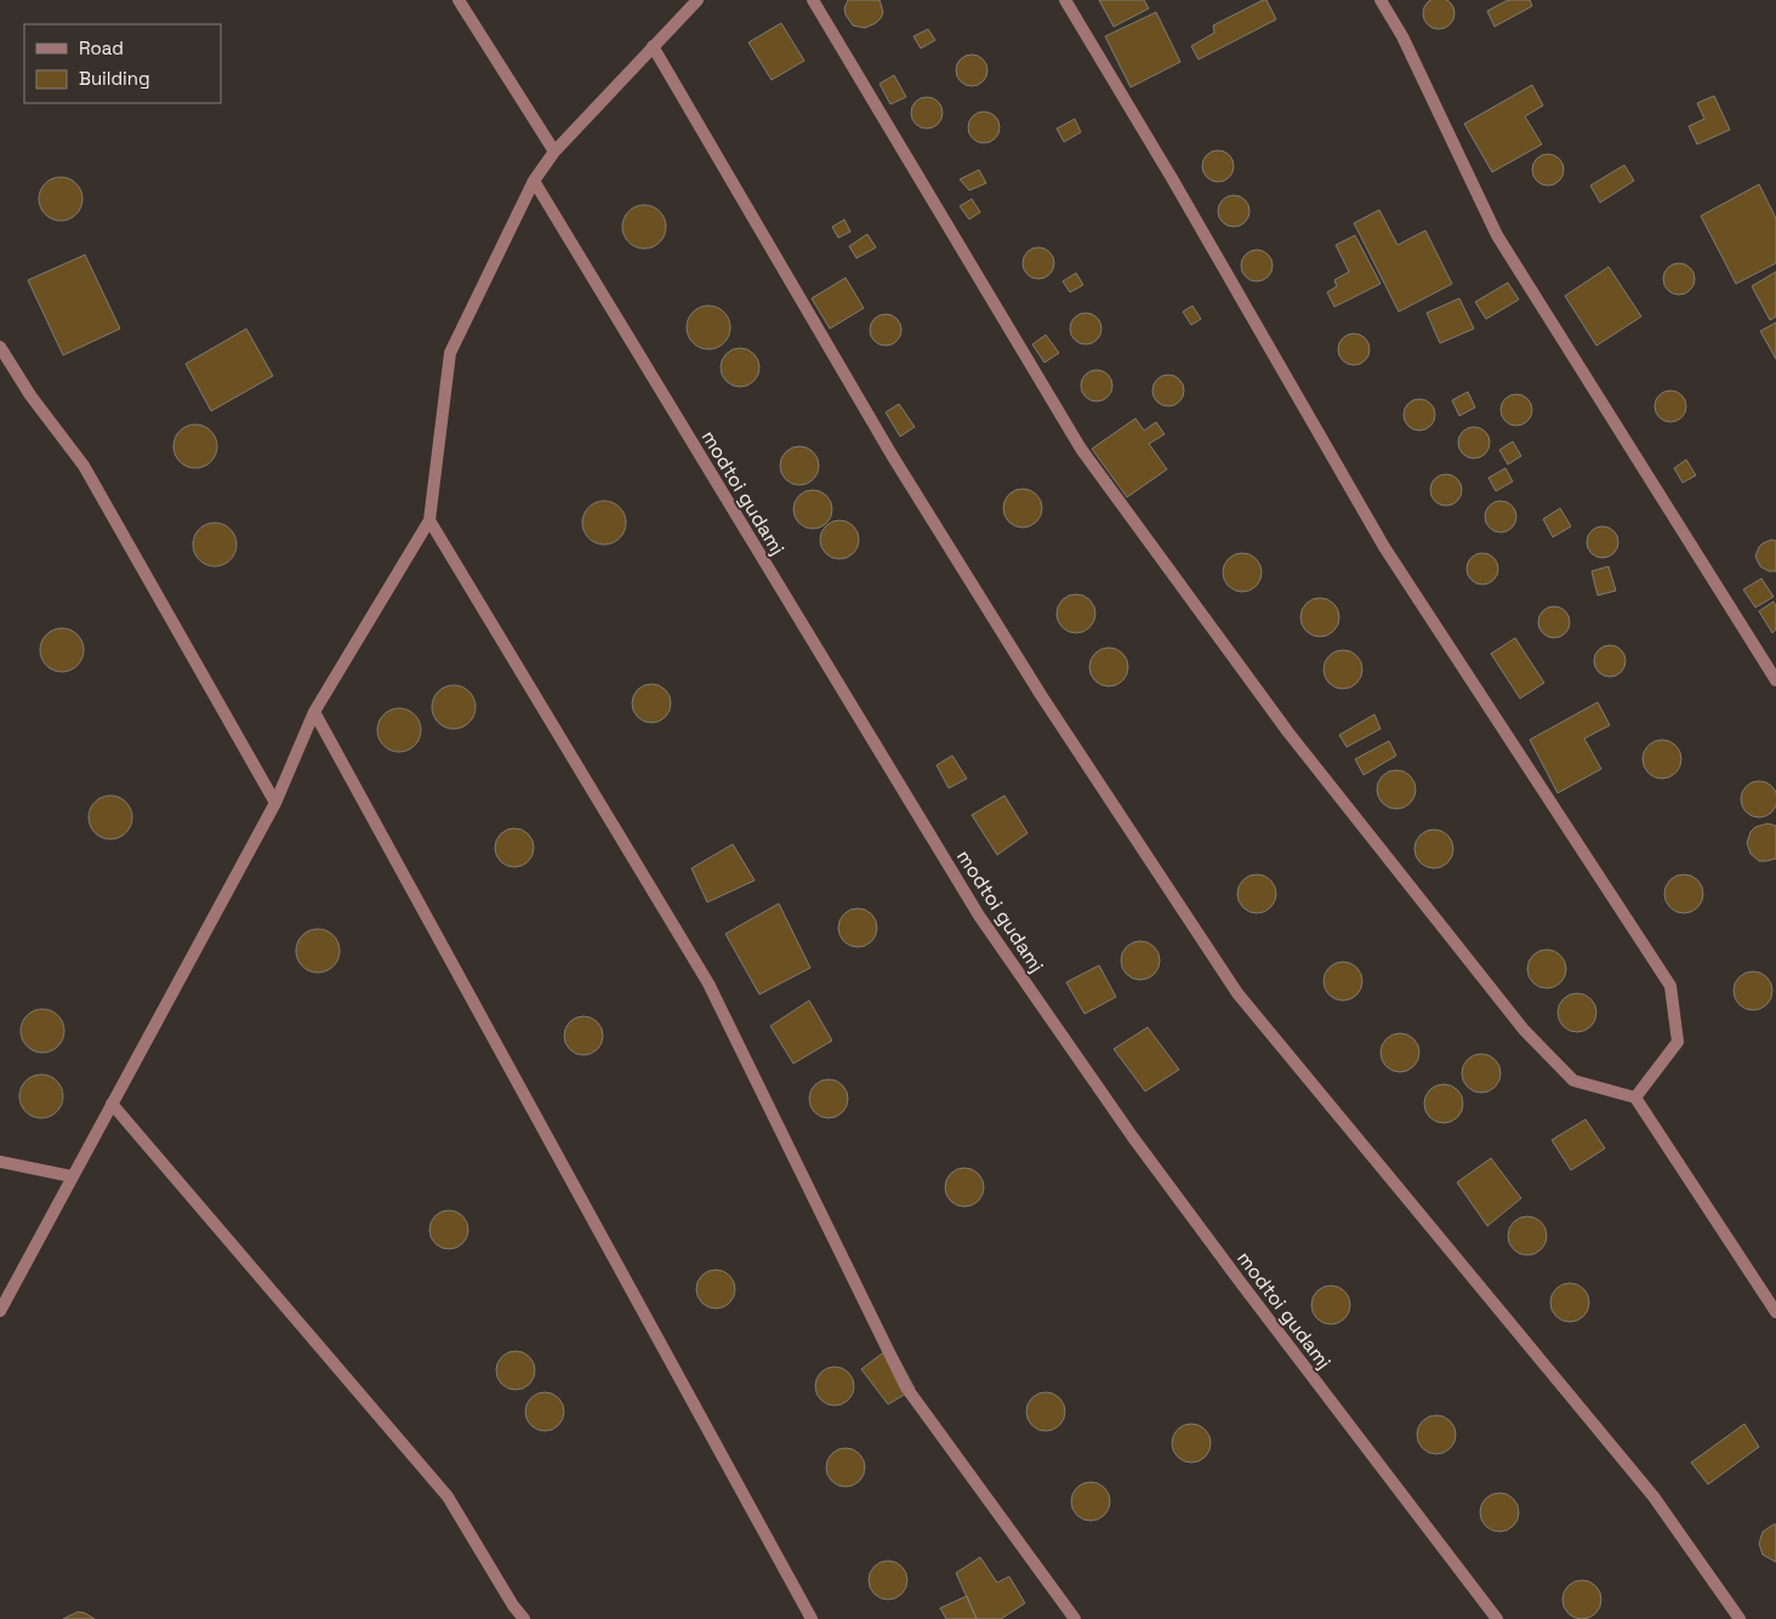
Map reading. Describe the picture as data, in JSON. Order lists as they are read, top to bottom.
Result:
{
  "streets": {
    "street": ["modtoi gudamj"]
  },
  "legend": ["Road", "Building"]
}
